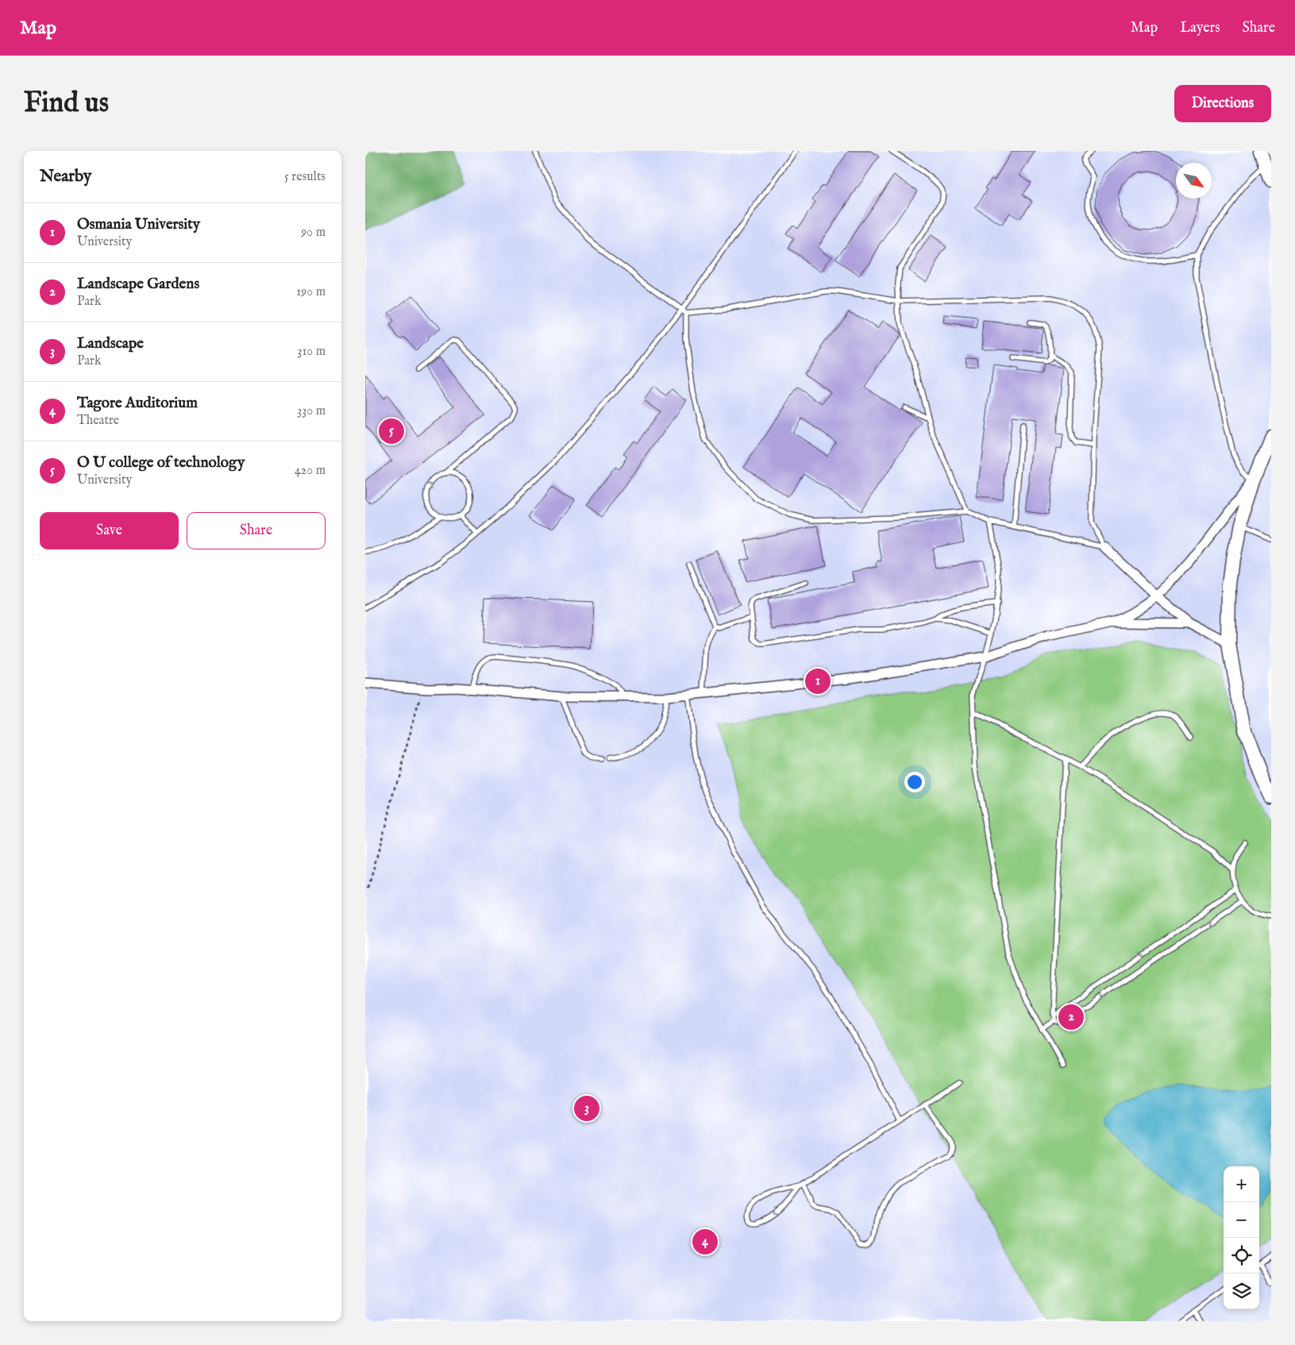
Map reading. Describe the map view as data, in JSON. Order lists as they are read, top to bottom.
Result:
{
  "north": "bottom right",
  "page": {
    "header": "Map",
    "nav": ["Map", "Layers", "Share"],
    "buttons": [
      "Directions",
      ["Save", "Share"]
    ],
    "title": "Find us",
    "heading": ["Nearby", "5 results"],
    "list": [
      {
        "mark": "1",
        "name": "Osmania University",
        "note": "University",
        "value": "90 m"
      },
      {
        "mark": "2",
        "name": "Landscape Gardens",
        "note": "Park",
        "value": "190 m"
      },
      {
        "mark": "3",
        "name": "Landscape",
        "note": "Park",
        "value": "310 m"
      },
      {
        "mark": "4",
        "name": "Tagore Auditorium",
        "note": "Theatre",
        "value": "330 m"
      },
      {
        "mark": "5",
        "name": "O U college of technology",
        "note": "University",
        "value": "420 m"
      }
    ],
    "pins": [
      "5",
      "1",
      "2",
      "3",
      "4"
    ],
    "map_buttons": ["+", "−"]
  }
}
